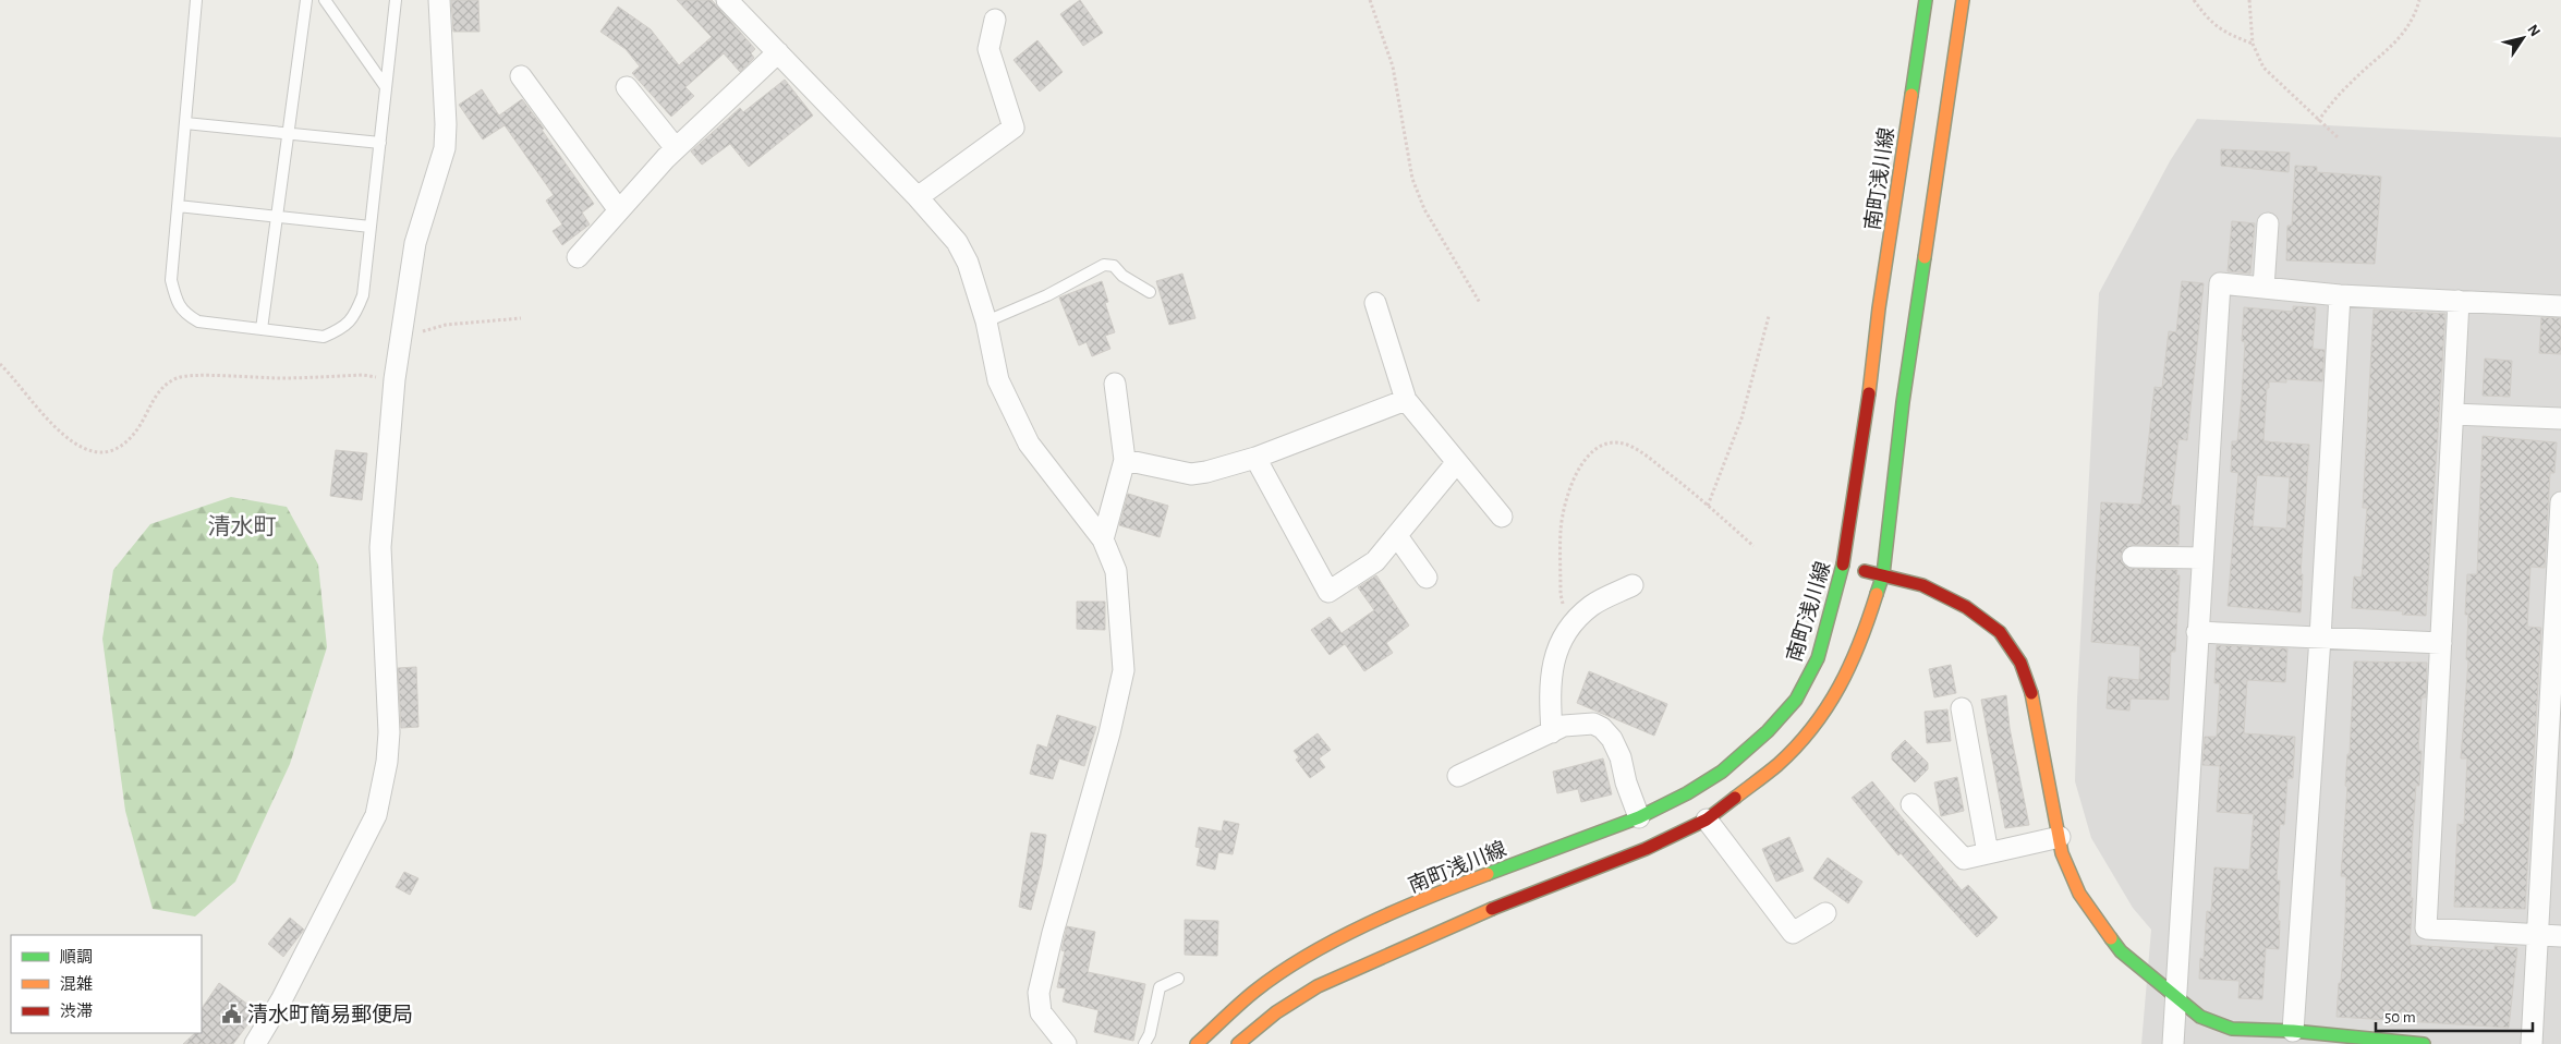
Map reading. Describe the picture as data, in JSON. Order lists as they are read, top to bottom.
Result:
{
  "streets": {
    "street": ["南町浅川線"]
  },
  "districts": ["清水町"],
  "places": {
    "public building": ["清水町簡易郵便局"]
  },
  "legend": ["順調", "混雑", "渋滞"],
  "scale_bar": "50 m",
  "north": "top right"
}
